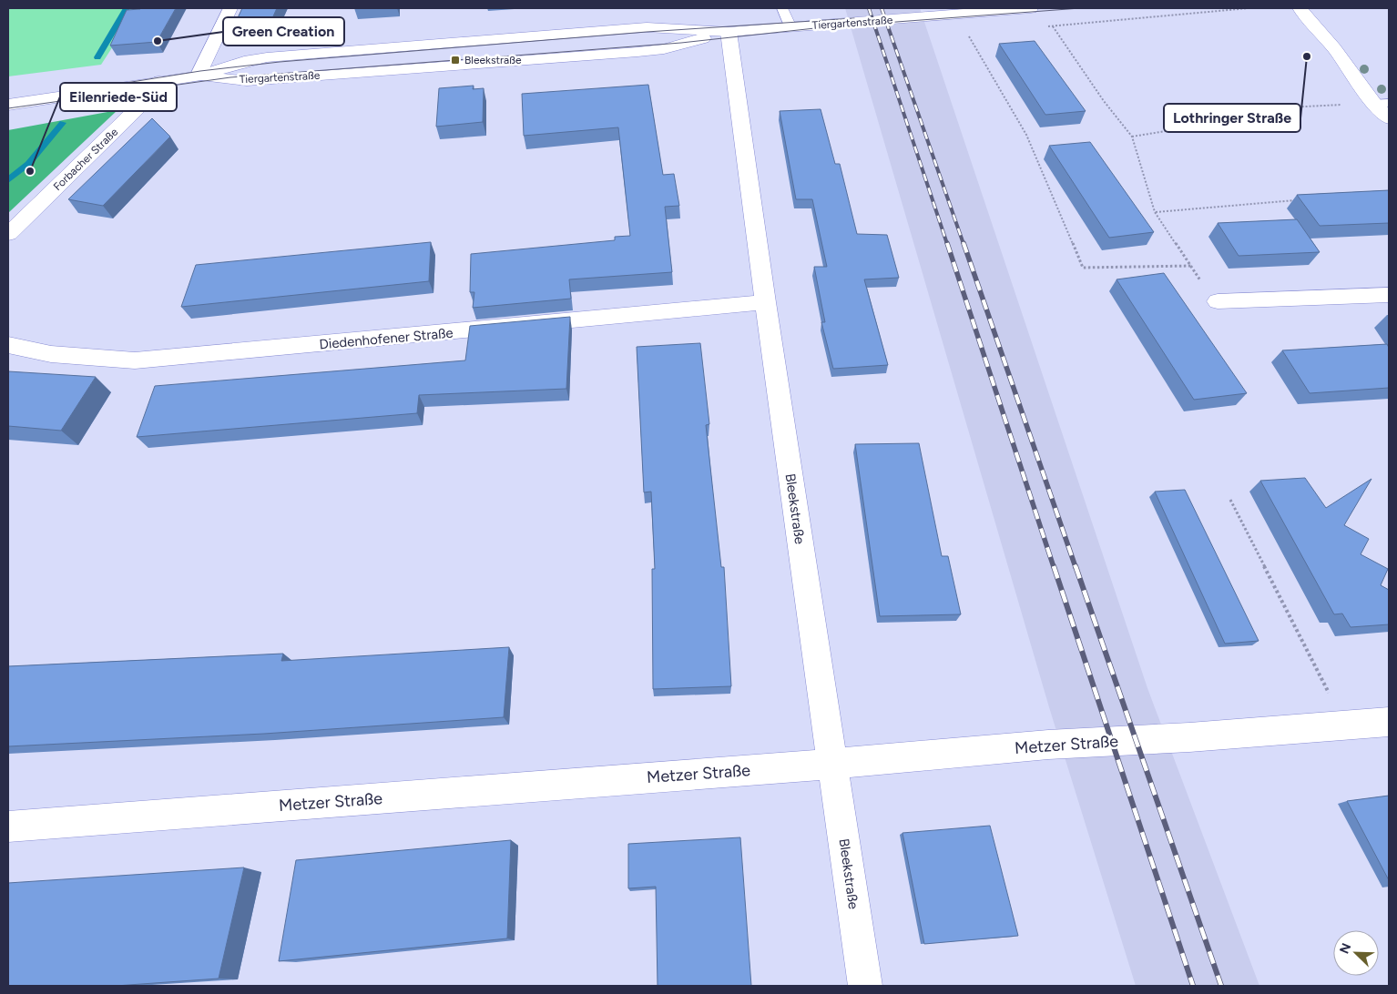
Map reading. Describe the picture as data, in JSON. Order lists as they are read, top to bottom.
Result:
{
  "streets": {
    "street": [
      "Tiergartenstraße",
      "Forbacher Straße",
      "Diedenhofener Straße",
      "Bleekstraße",
      "Metzer Straße"
    ]
  },
  "crossings": [
    ["Tiergartenstraße", "Bleekstraße"],
    ["Diedenhofener Straße", "Bleekstraße"],
    ["Bleekstraße", "Metzer Straße"]
  ],
  "places": {
    "other": ["Green Creation", "Lothringer Straße", "Eilenriede-Süd"],
    "transit": ["Bleekstraße"]
  },
  "north": "top left"
}
